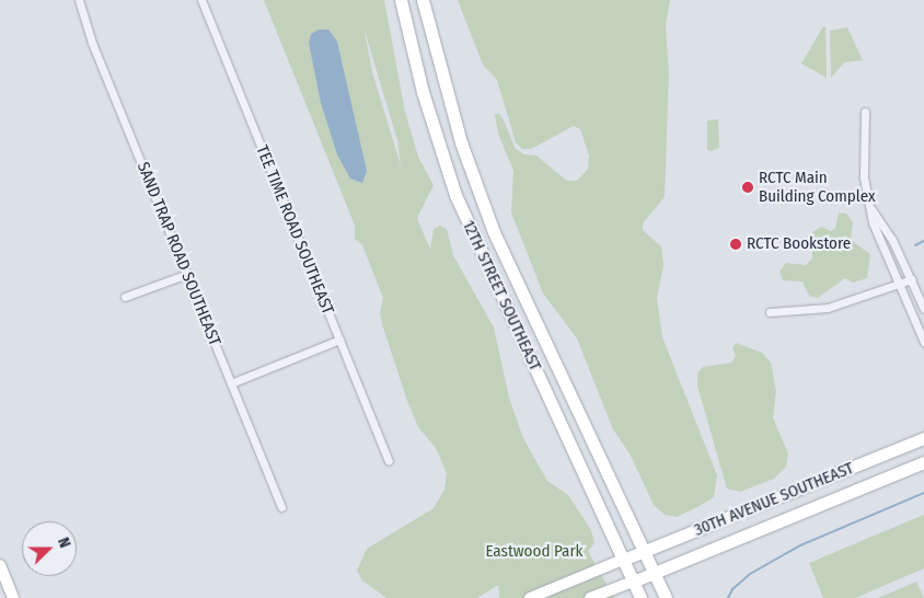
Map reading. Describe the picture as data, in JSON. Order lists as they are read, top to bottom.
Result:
{
  "streets": {
    "main road": ["12TH STREET SOUTHEAST", "30TH AVENUE SOUTHEAST"],
    "street": ["TEE TIME ROAD SOUTHEAST", "SAND TRAP ROAD SOUTHEAST"]
  },
  "crossings": [
    ["12TH STREET SOUTHEAST", "30TH AVENUE SOUTHEAST"]
  ],
  "parks": ["Eastwood Park"],
  "places": ["RCTC Main Building Complex", "RCTC Bookstore"],
  "north": "right"
}
